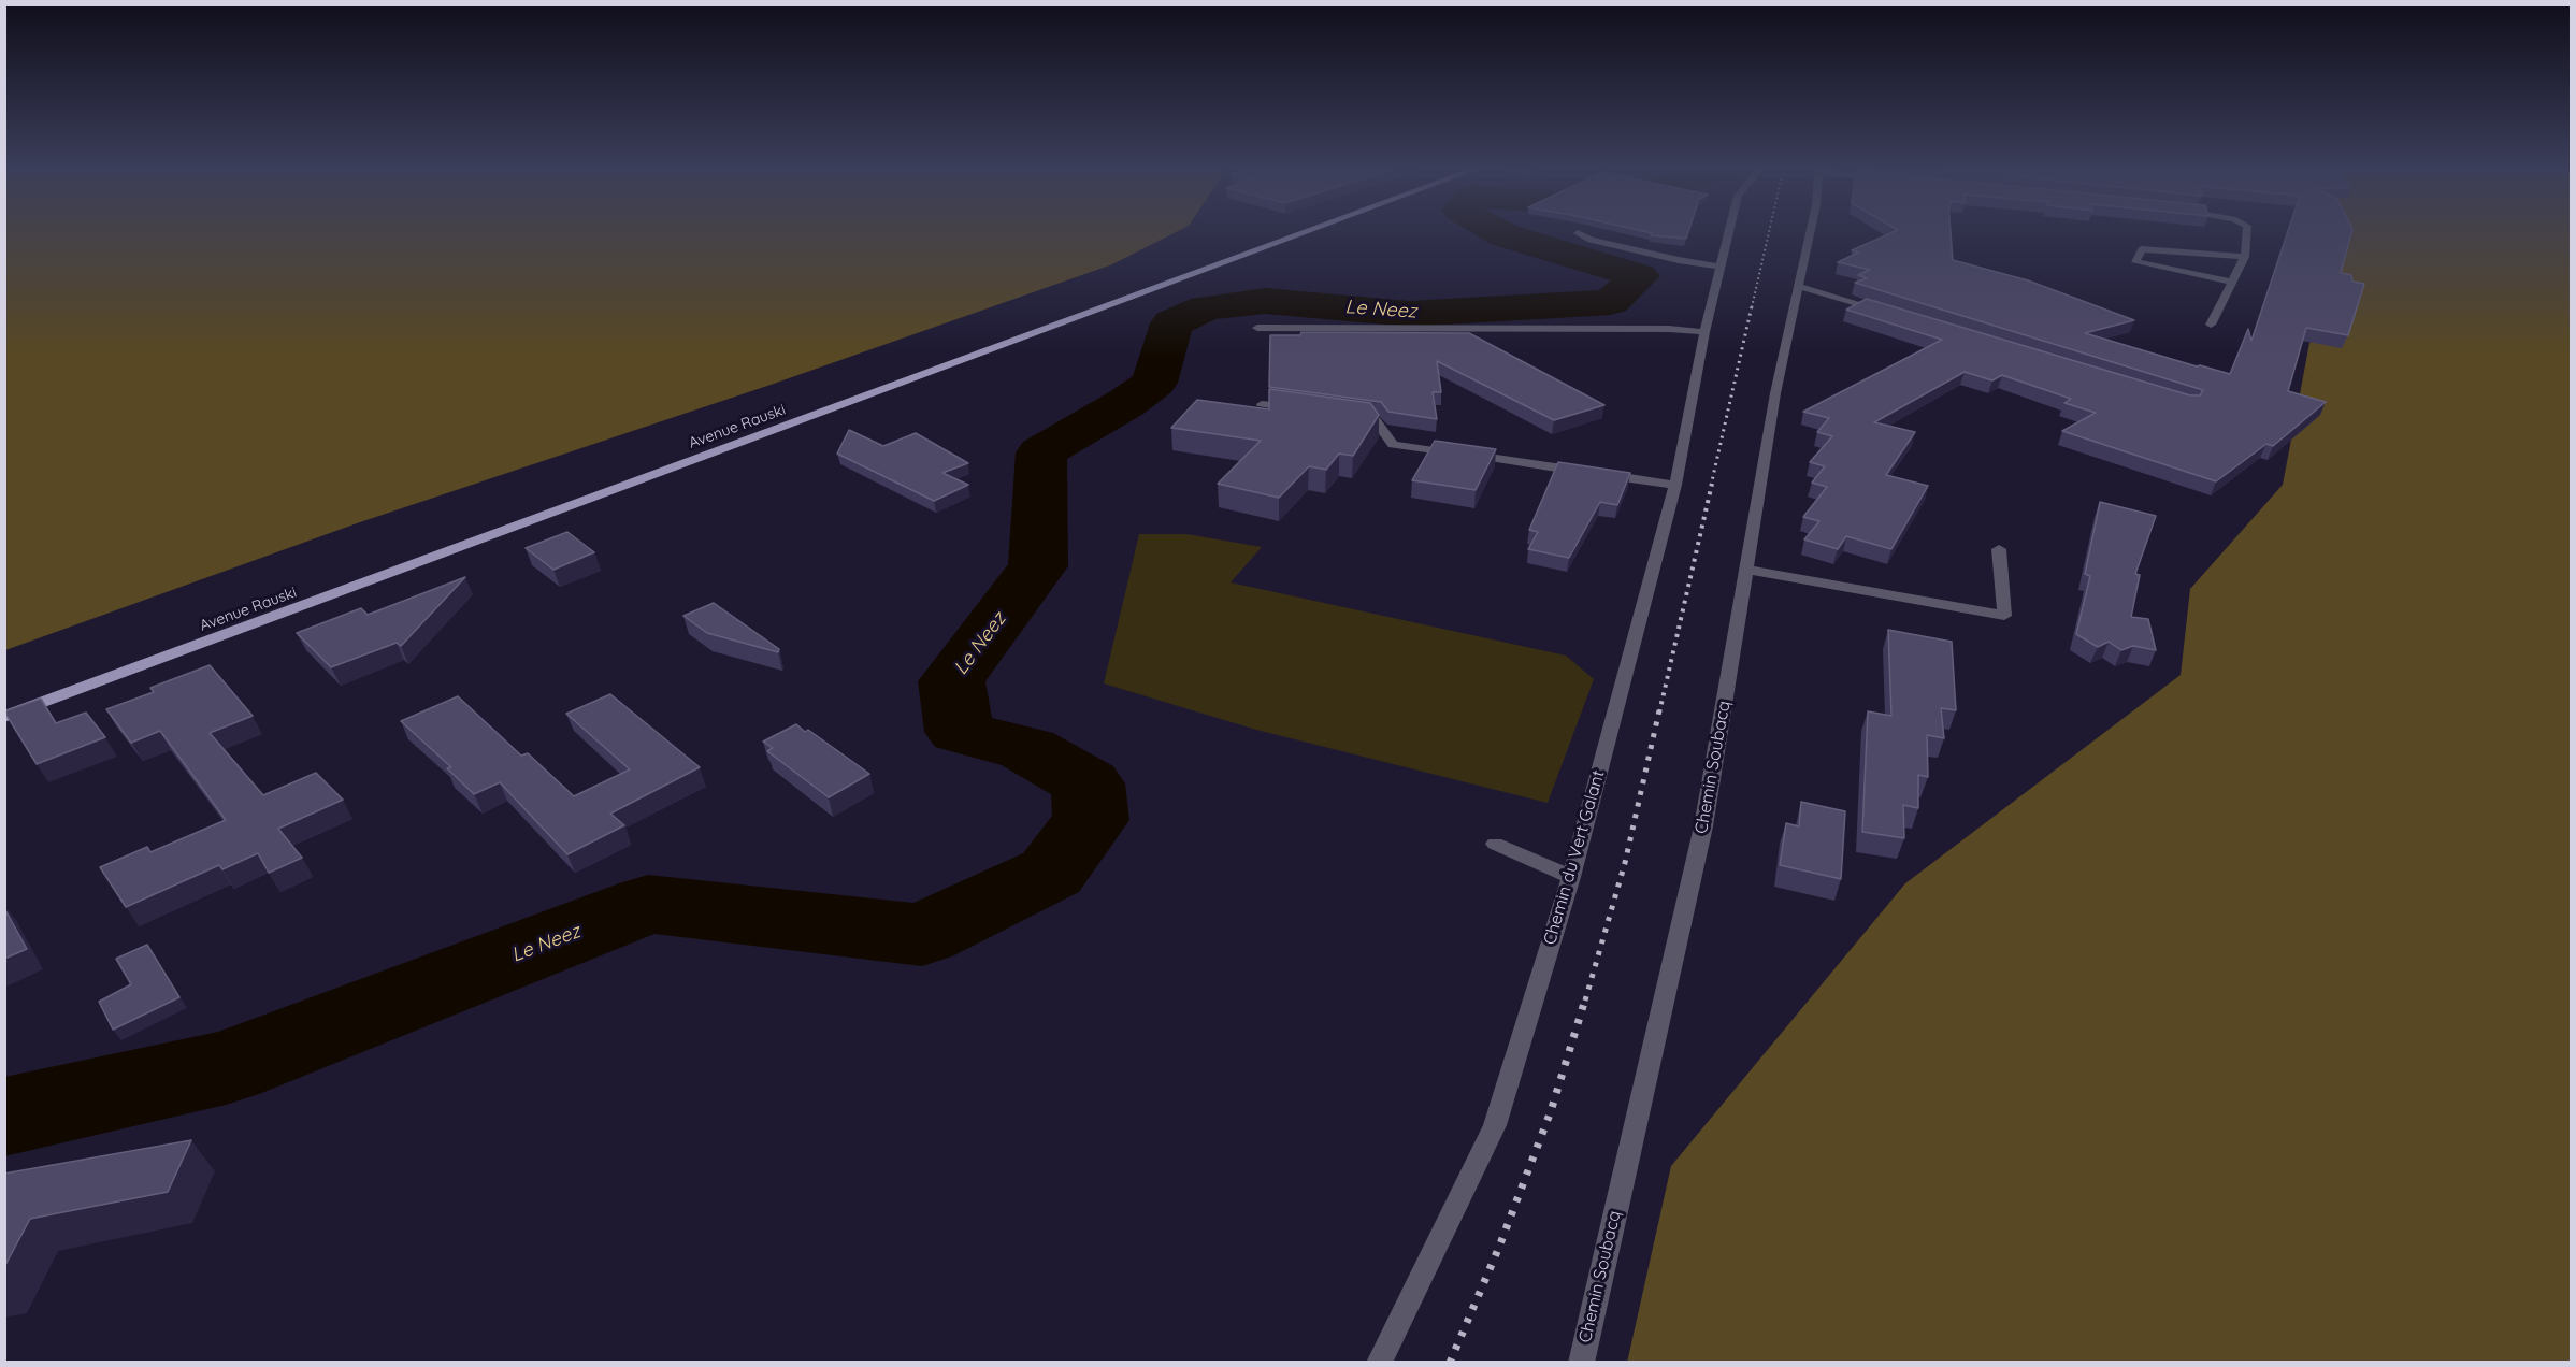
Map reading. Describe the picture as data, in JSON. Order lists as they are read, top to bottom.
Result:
{
  "streets": {
    "main road": ["Avenue Rauski"],
    "street": ["Chemin Soubacq", "Chemin du Vert Galant"]
  },
  "water": ["Le Neez"]
}
